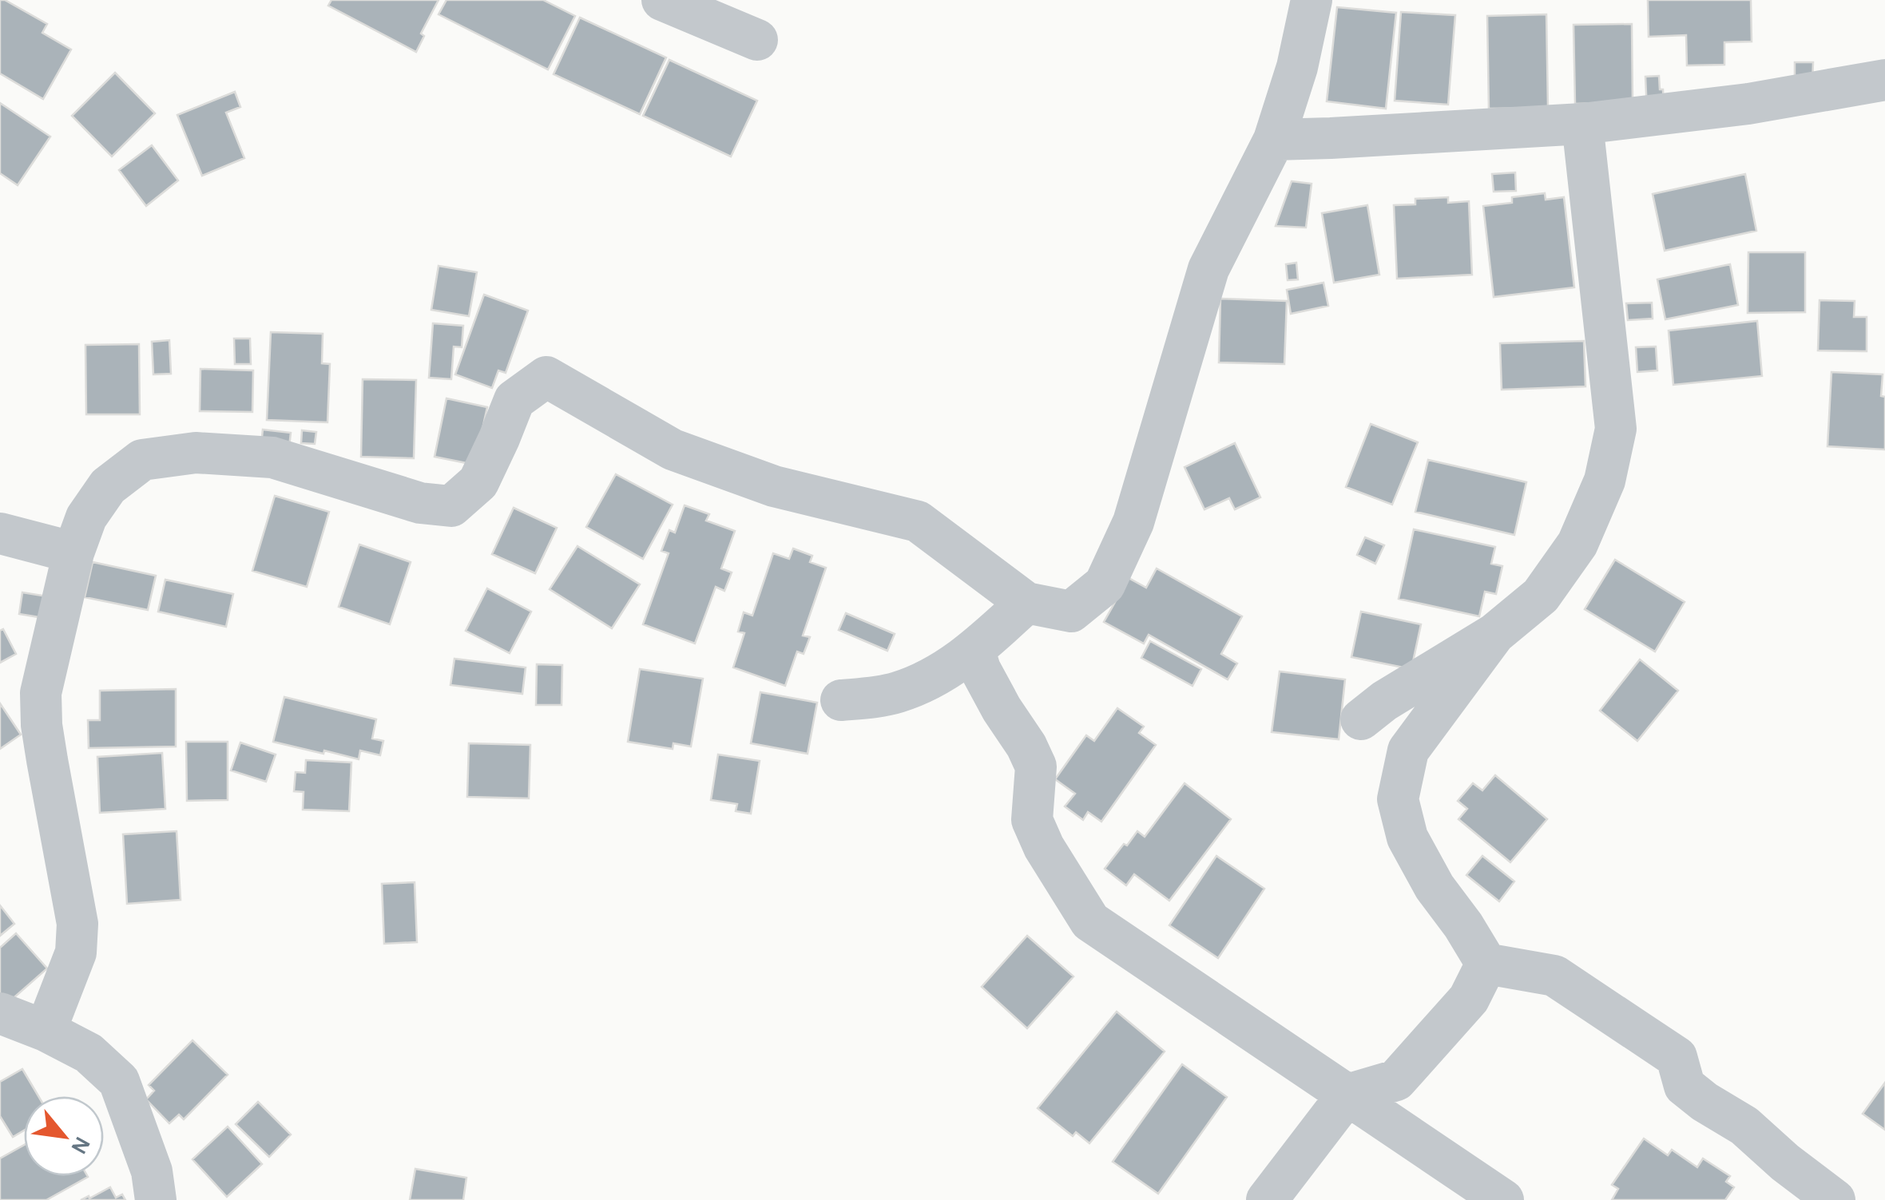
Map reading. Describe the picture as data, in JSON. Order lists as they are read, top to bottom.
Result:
{
  "north": "bottom right"
}
